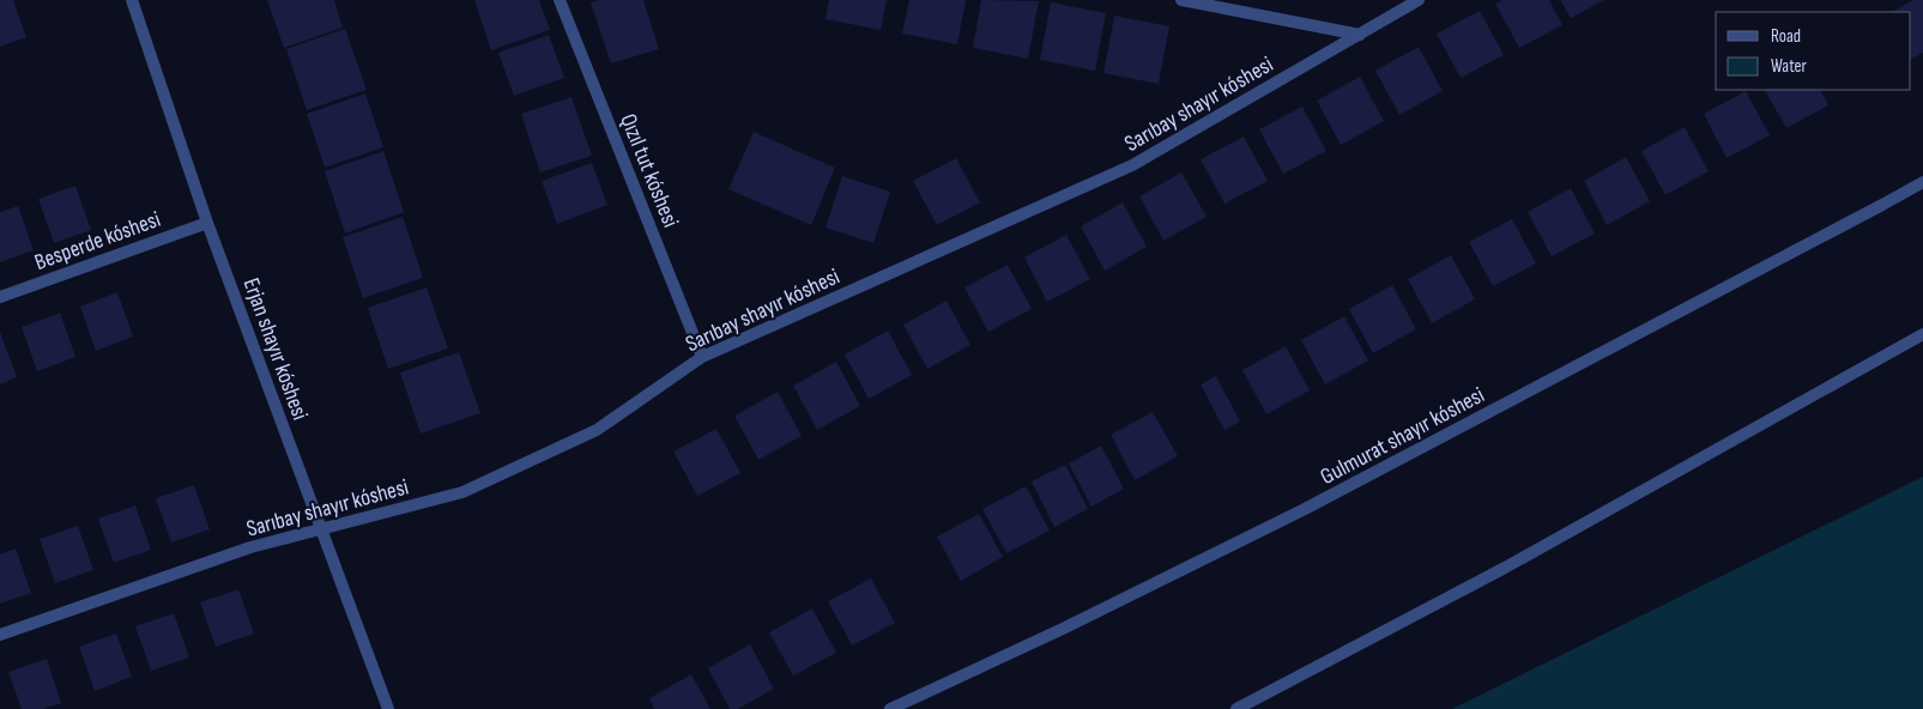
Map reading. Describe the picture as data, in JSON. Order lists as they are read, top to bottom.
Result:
{
  "streets": {
    "street": [
      "Sarıbay shayır kóshesi",
      "Qızıl tut kóshesi",
      "Besperde kóshesi",
      "Erjan shayır kóshesi",
      "Gulmurat shayır kóshesi"
    ]
  },
  "crossings": [
    ["Sarıbay shayır kóshesi", "Qızıl tut kóshesi"],
    ["Sarıbay shayır kóshesi", "Erjan shayır kóshesi"],
    ["Besperde kóshesi", "Erjan shayır kóshesi"]
  ],
  "legend": ["Road", "Water"]
}
